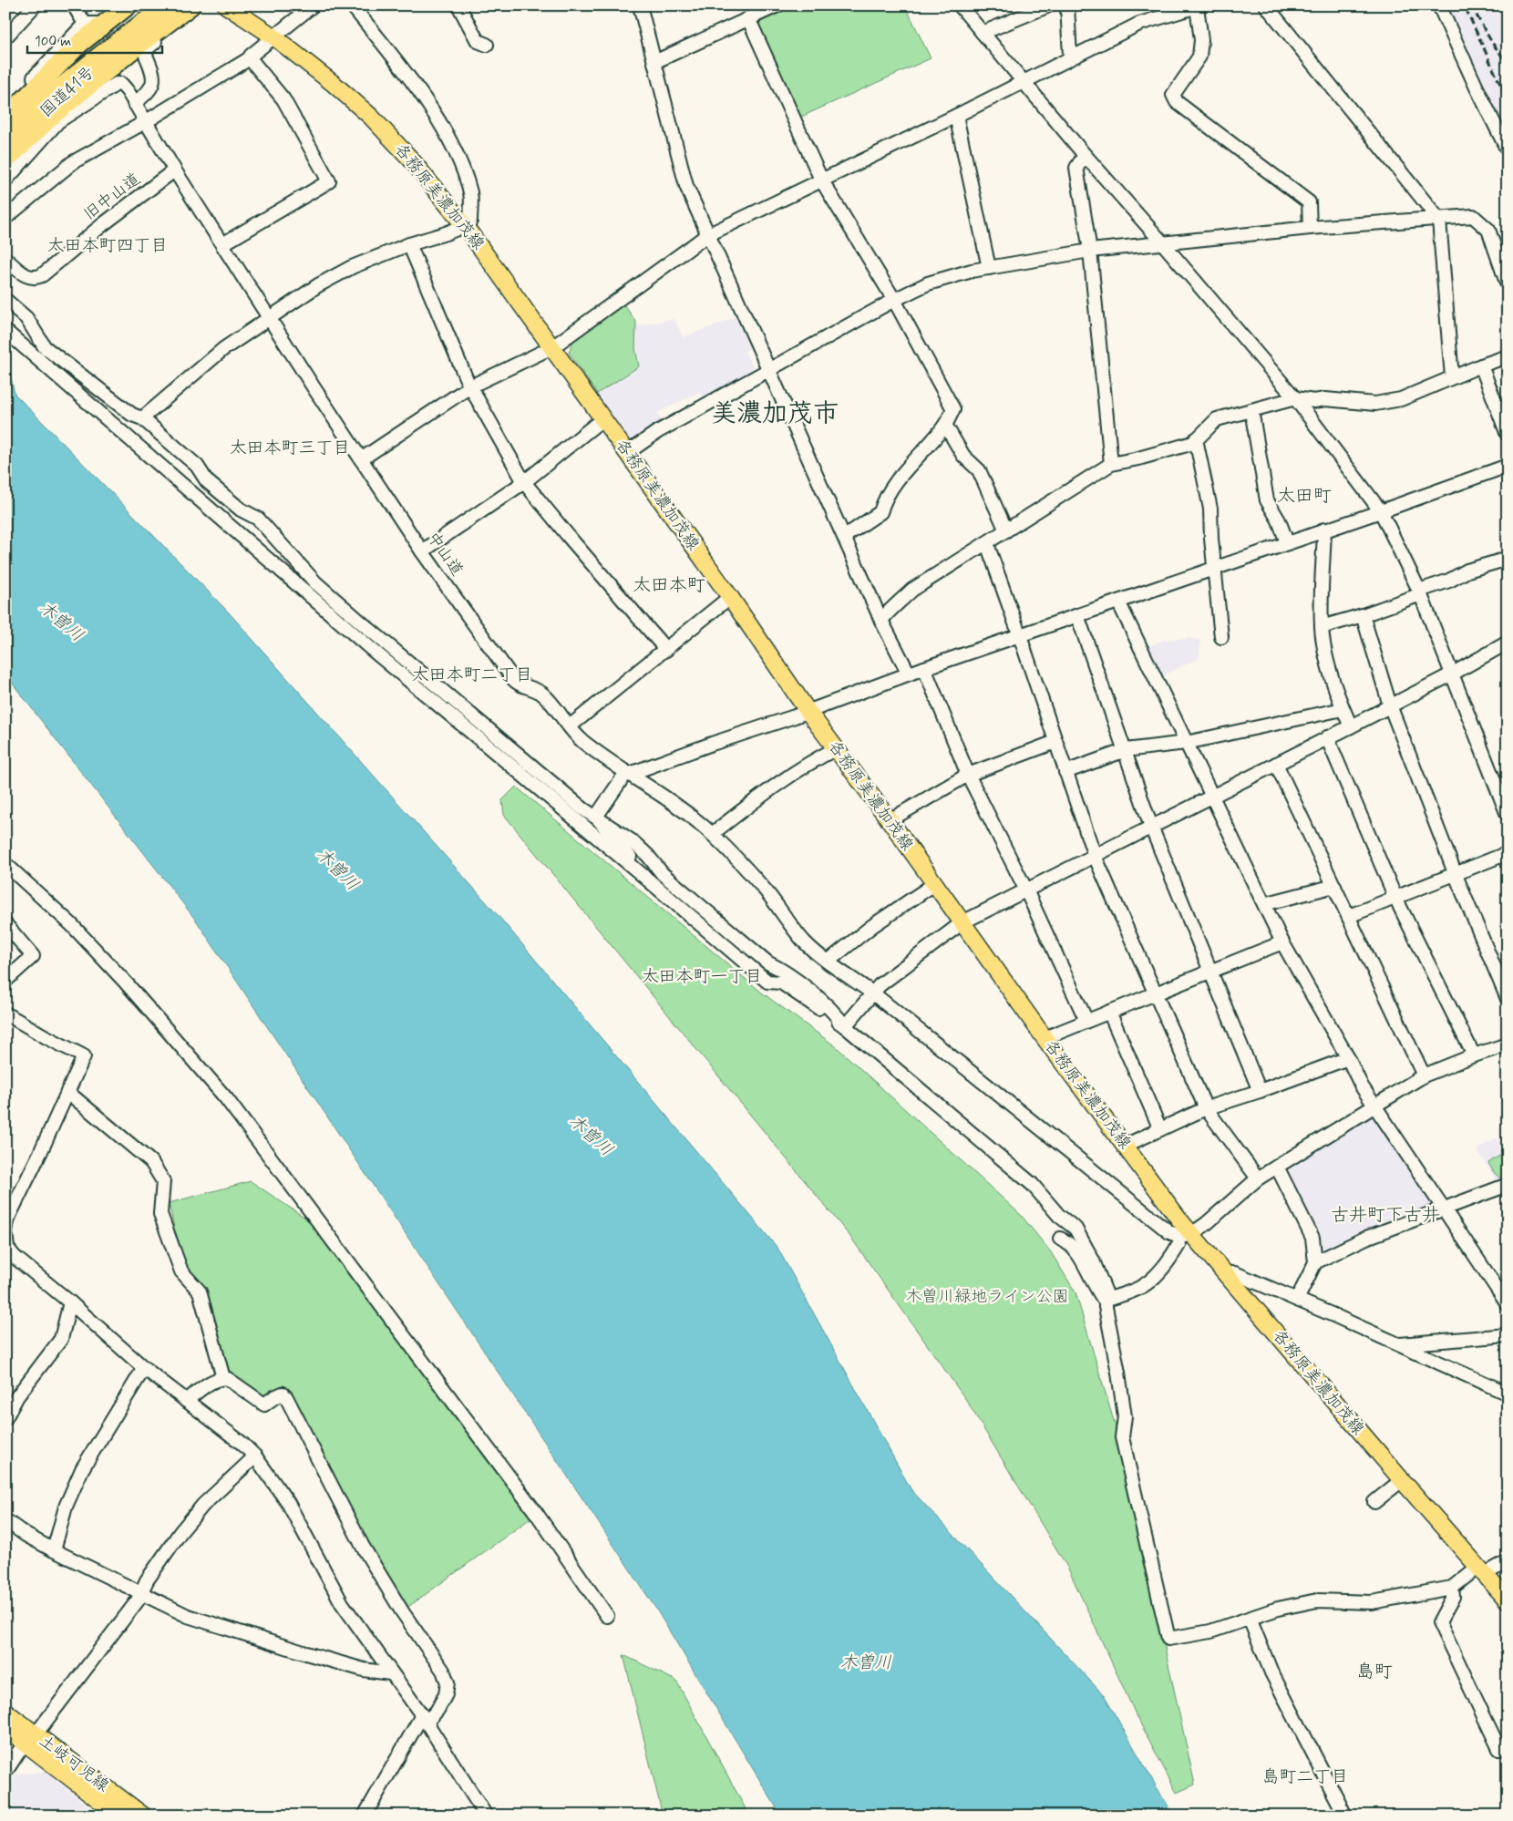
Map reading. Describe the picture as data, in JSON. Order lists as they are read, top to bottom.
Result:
{
  "streets": {
    "highway": ["国道41号"],
    "main road": ["各務原美濃加茂線", "土岐可児線"],
    "street": ["旧中山道", "中山道"]
  },
  "crossings": [
    ["旧中山道", "中山道"],
    ["各務原美濃加茂線", "中山道"]
  ],
  "districts": [
    "太田本町四丁目",
    "美濃加茂市",
    "太田本町三丁目",
    "太田町",
    "太田本町",
    "太田本町二丁目",
    "太田本町一丁目",
    "古井町下古井",
    "島町",
    "島町二丁目"
  ],
  "water": ["木曽川"],
  "parks": ["木曽川緑地ライン公園"],
  "scale_bar": "100 m"
}
